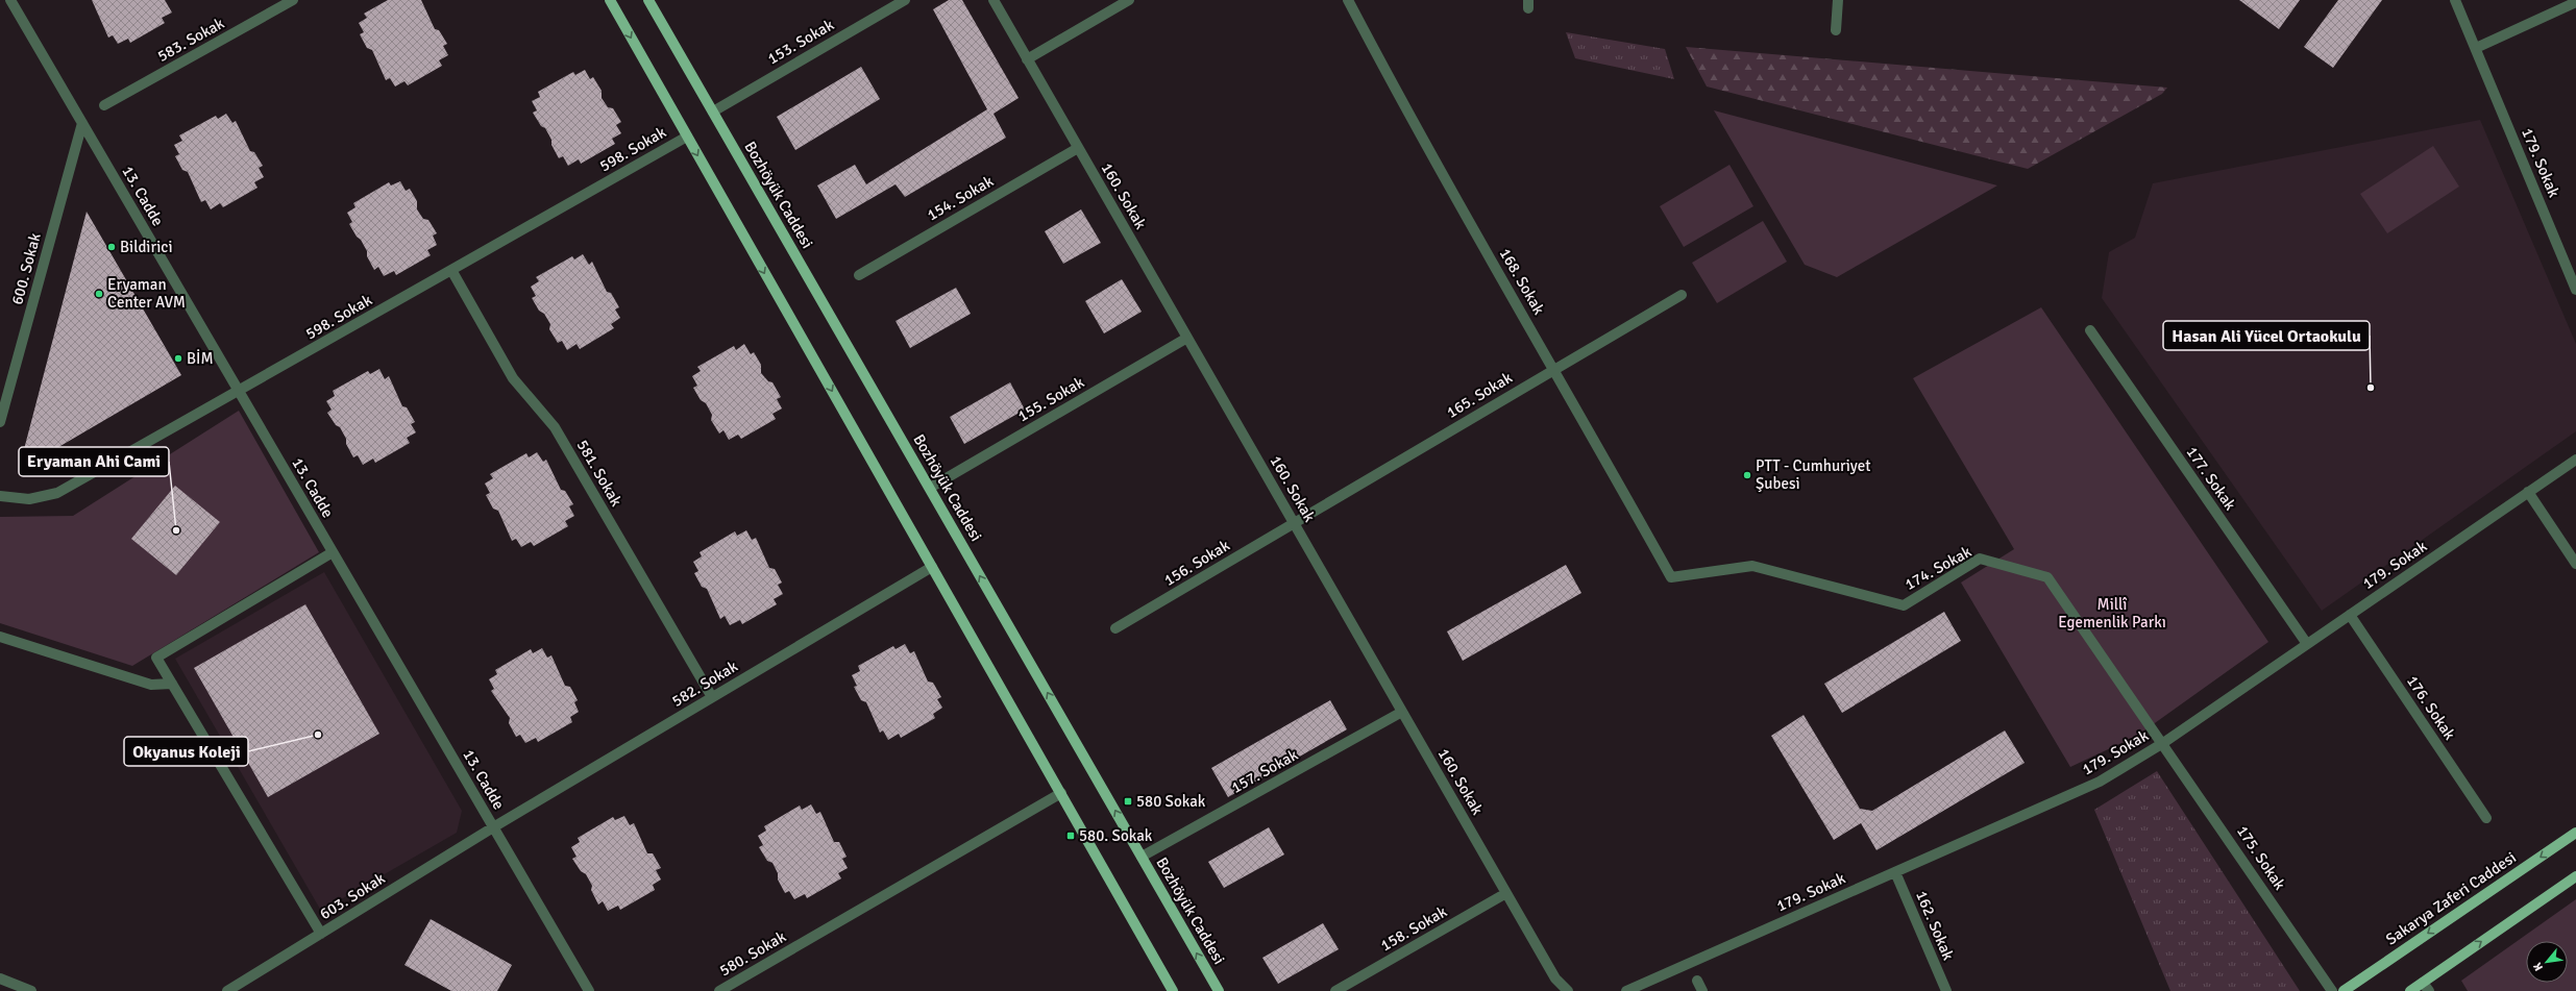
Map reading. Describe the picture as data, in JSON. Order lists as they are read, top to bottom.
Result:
{
  "streets": {
    "main road": ["Bozhöyük Caddesi", "Sakarya Zaferi Caddesi"],
    "street": [
      "583. Sokak",
      "153. Sokak",
      "598. Sokak",
      "179. Sokak",
      "13. Cadde",
      "160. Sokak",
      "154. Sokak",
      "600. Sokak",
      "168. Sokak",
      "165. Sokak",
      "155. Sokak",
      "581. Sokak",
      "177. Sokak",
      "156. Sokak",
      "174. Sokak",
      "582. Sokak",
      "176. Sokak",
      "157. Sokak",
      "175. Sokak",
      "603. Sokak",
      "162. Sokak",
      "158. Sokak",
      "580. Sokak"
    ]
  },
  "crossings": [
    ["153. Sokak", "Bozhöyük Caddesi"],
    ["598. Sokak", "13. Cadde"],
    ["598. Sokak", "581. Sokak"],
    ["179. Sokak", "177. Sokak"],
    ["179. Sokak", "174. Sokak"],
    ["179. Sokak", "176. Sokak"],
    ["179. Sokak", "175. Sokak"],
    ["179. Sokak", "162. Sokak"],
    ["Bozhöyük Caddesi", "155. Sokak"],
    ["Bozhöyük Caddesi", "157. Sokak"],
    ["13. Cadde", "600. Sokak"],
    ["13. Cadde", "582. Sokak"],
    ["13. Cadde", "603. Sokak"],
    ["160. Sokak", "154. Sokak"],
    ["160. Sokak", "165. Sokak"],
    ["160. Sokak", "155. Sokak"],
    ["160. Sokak", "156. Sokak"],
    ["160. Sokak", "157. Sokak"],
    ["160. Sokak", "158. Sokak"],
    ["168. Sokak", "165. Sokak"],
    ["168. Sokak", "174. Sokak"],
    ["165. Sokak", "156. Sokak"],
    ["581. Sokak", "582. Sokak"],
    ["174. Sokak", "175. Sokak"],
    ["582. Sokak", "603. Sokak"]
  ],
  "parks": ["Millî Egemenlik Parkı"],
  "places": {
    "other": [
      "Bildirici",
      "Eryaman Center AVM",
      "BİM",
      "Hasan Ali Yücel Ortaokulu",
      "PTT - Cumhuriyet Şubesi",
      "Eryaman Ahi Cami",
      "Okyanus Koleji"
    ],
    "transit": ["580 Sokak", "580. Sokak"]
  },
  "north": "bottom left"
}
